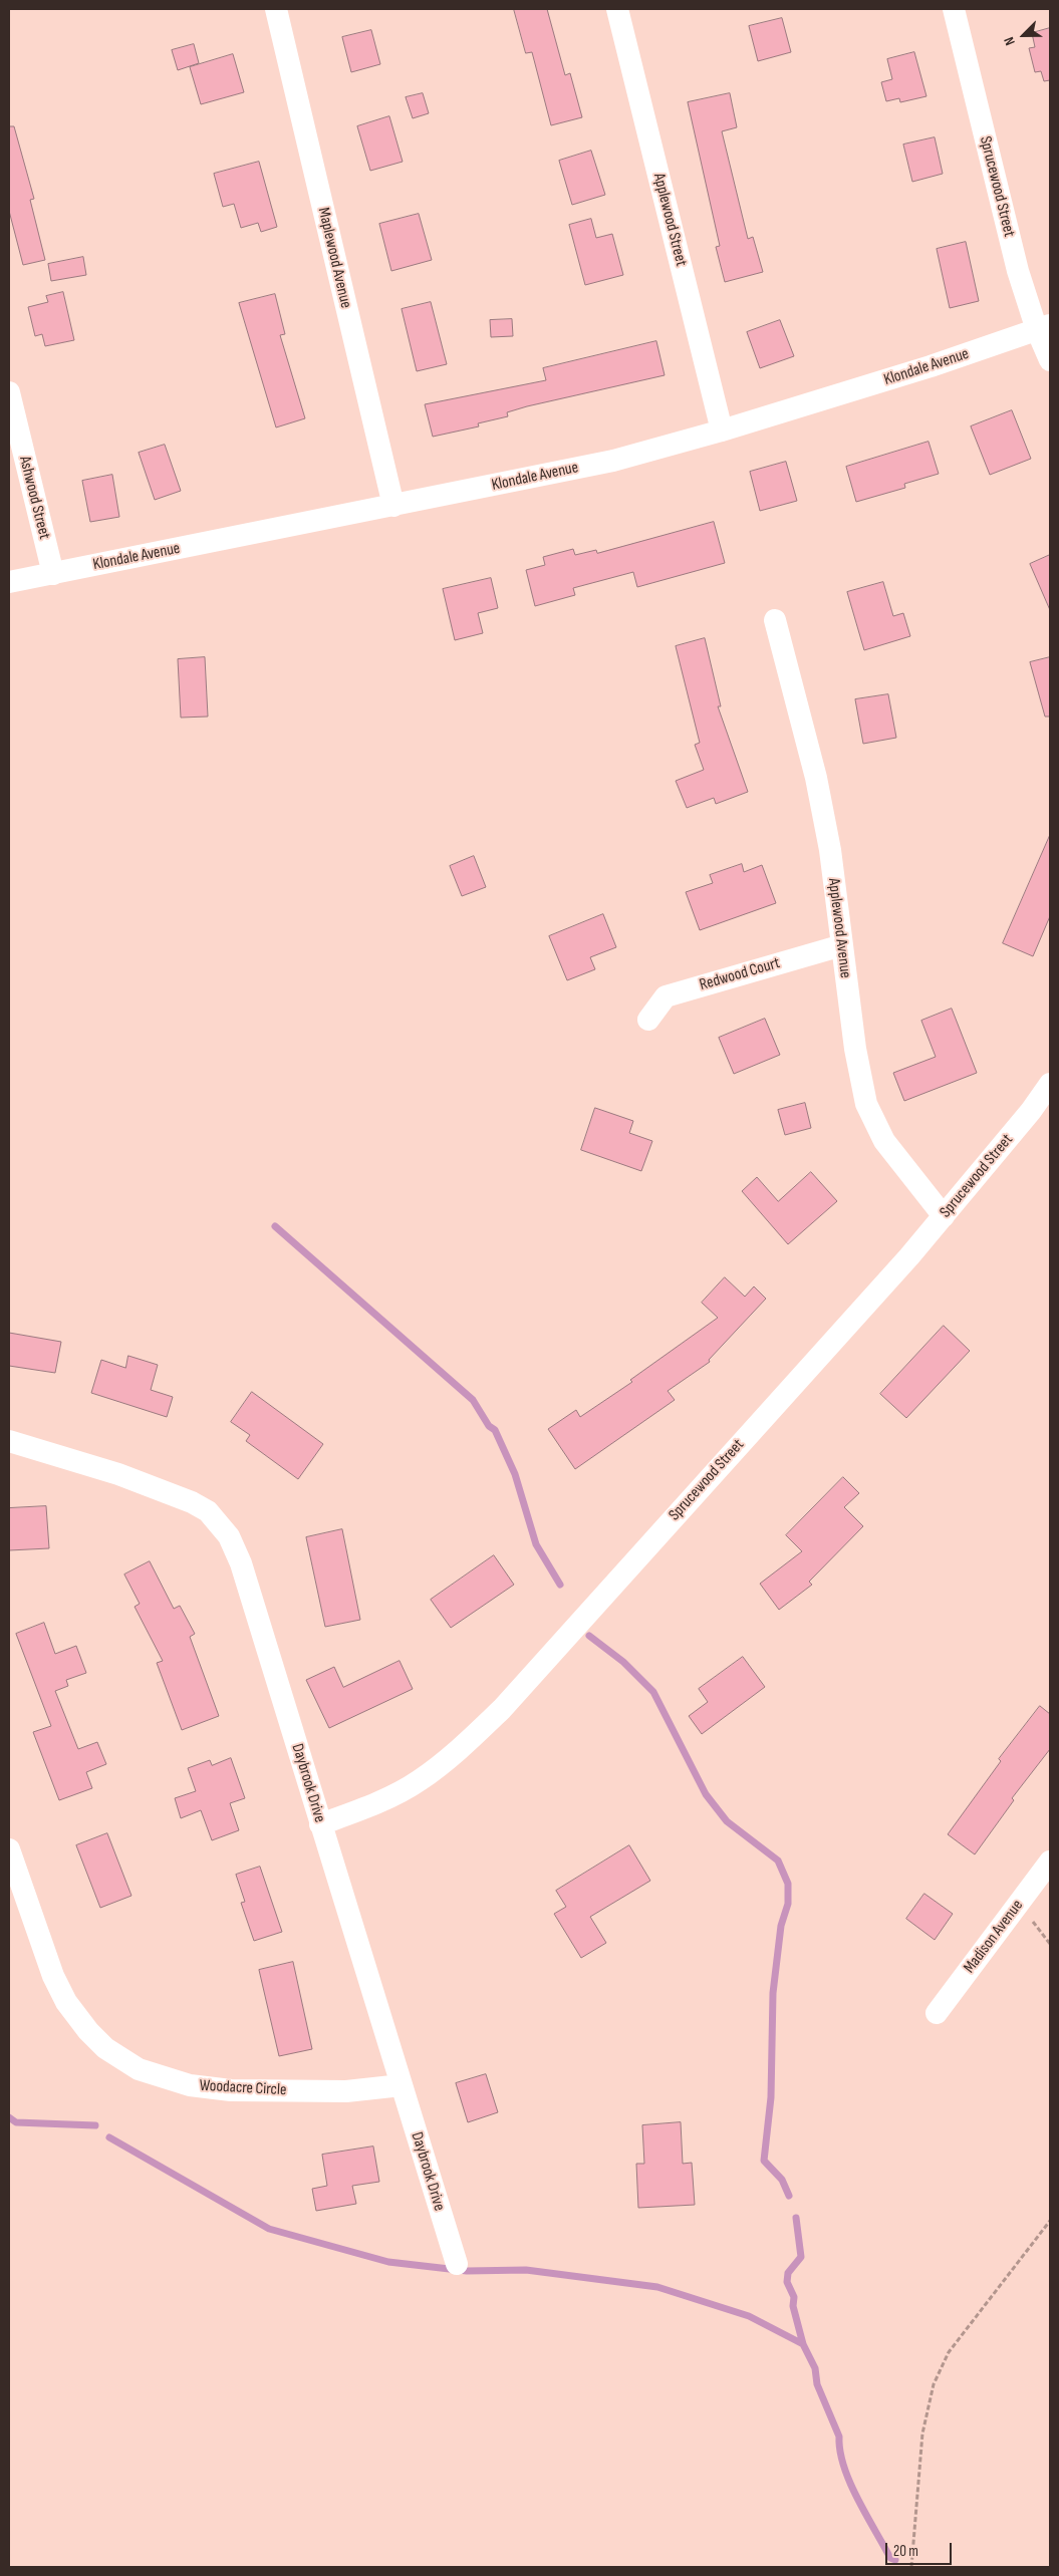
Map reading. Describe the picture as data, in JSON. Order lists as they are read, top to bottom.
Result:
{
  "streets": {
    "street": [
      "Sprucewood Street",
      "Applewood Street",
      "Maplewood Avenue",
      "Klondale Avenue",
      "Ashwood Street",
      "Applewood Avenue",
      "Redwood Court",
      "Daybrook Drive",
      "Madison Avenue",
      "Woodacre Circle"
    ]
  },
  "crossings": [
    ["Sprucewood Street", "Klondale Avenue"],
    ["Sprucewood Street", "Applewood Avenue"],
    ["Sprucewood Street", "Daybrook Drive"],
    ["Applewood Street", "Klondale Avenue"],
    ["Maplewood Avenue", "Klondale Avenue"],
    ["Klondale Avenue", "Ashwood Street"],
    ["Applewood Avenue", "Redwood Court"],
    ["Daybrook Drive", "Woodacre Circle"]
  ],
  "scale_bar": "20 m",
  "north": "bottom left"
}
